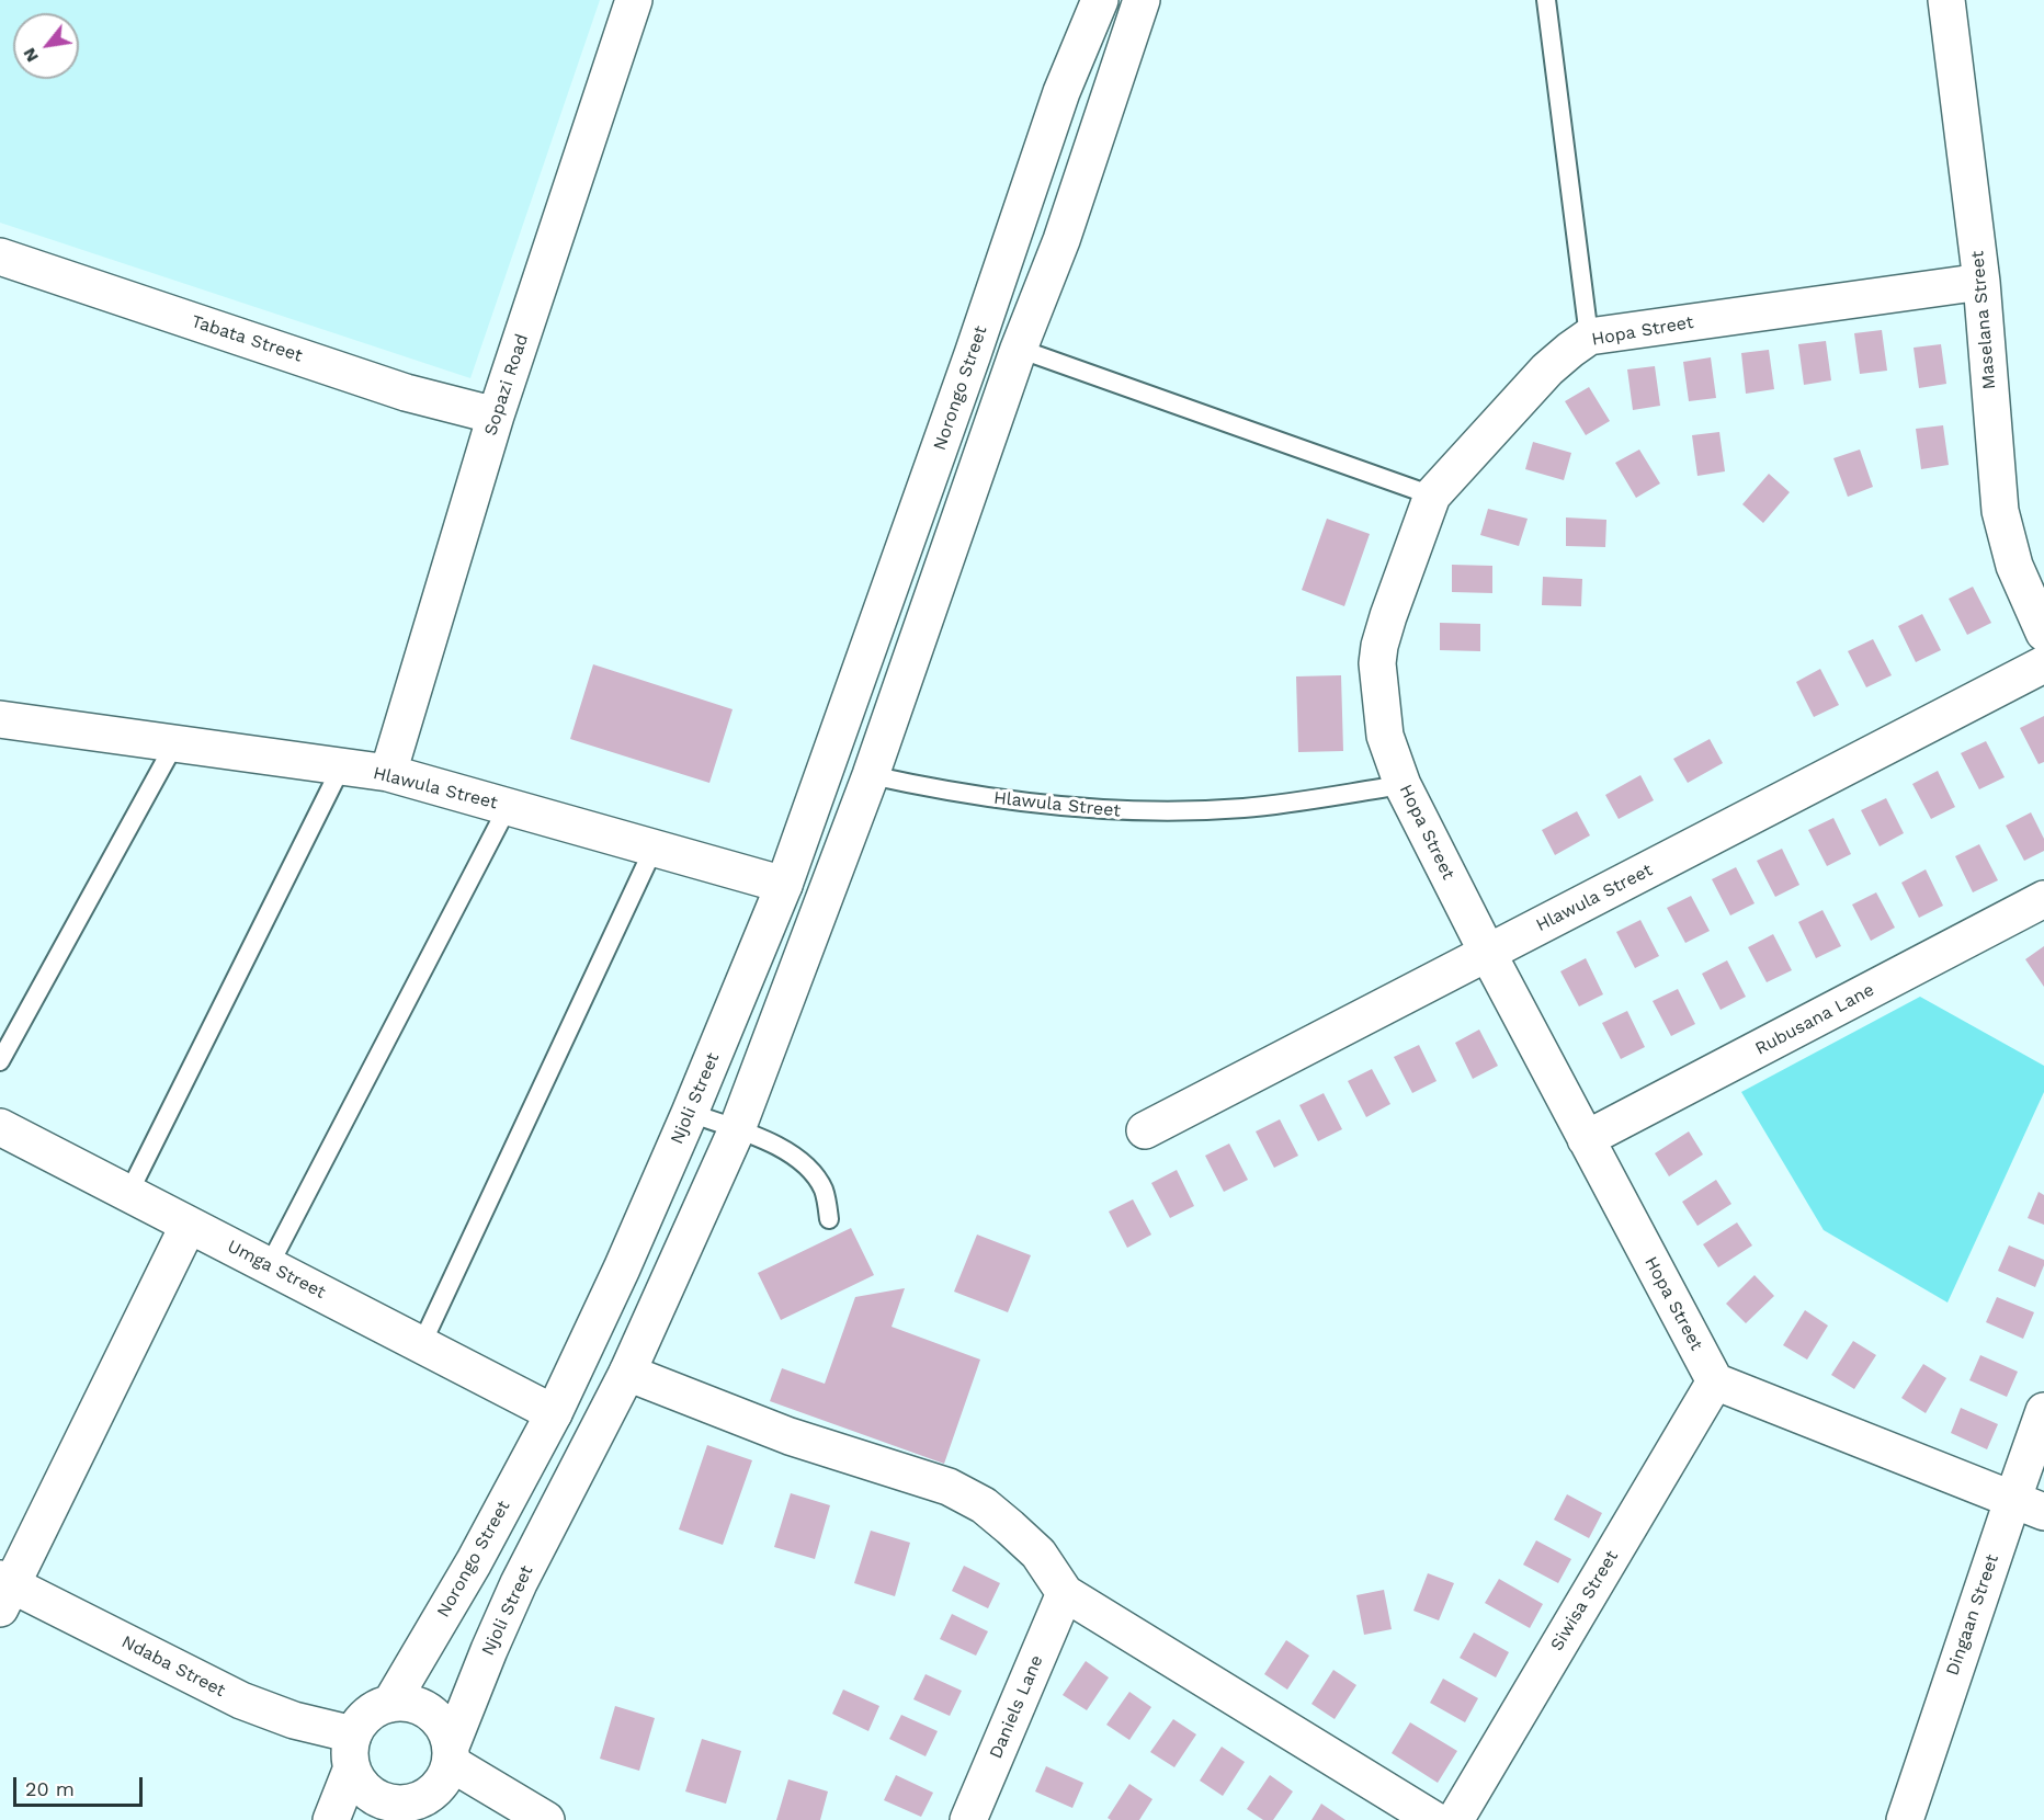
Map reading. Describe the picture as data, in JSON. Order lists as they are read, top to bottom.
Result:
{
  "streets": {
    "street": [
      "Maselana Street",
      "Hopa Street",
      "Tabata Street",
      "Sopazi Road",
      "Norongo Street",
      "Hlawula Street",
      "Rubusana Lane",
      "Njoli Street",
      "Umga Street",
      "Siwisa Street",
      "Dingaan Street",
      "Ndaba Street",
      "Daniels Lane"
    ]
  },
  "crossings": [
    ["Maselana Street", "Hopa Street"],
    ["Hopa Street", "Hlawula Street"],
    ["Hopa Street", "Rubusana Lane"],
    ["Hopa Street", "Siwisa Street"],
    ["Tabata Street", "Sopazi Road"],
    ["Sopazi Road", "Hlawula Street"],
    ["Norongo Street", "Njoli Street"],
    ["Norongo Street", "Umga Street"],
    ["Norongo Street", "Ndaba Street"],
    ["Hlawula Street", "Njoli Street"],
    ["Njoli Street", "Umga Street"],
    ["Njoli Street", "Ndaba Street"]
  ],
  "scale_bar": "20 m",
  "north": "bottom left"
}
